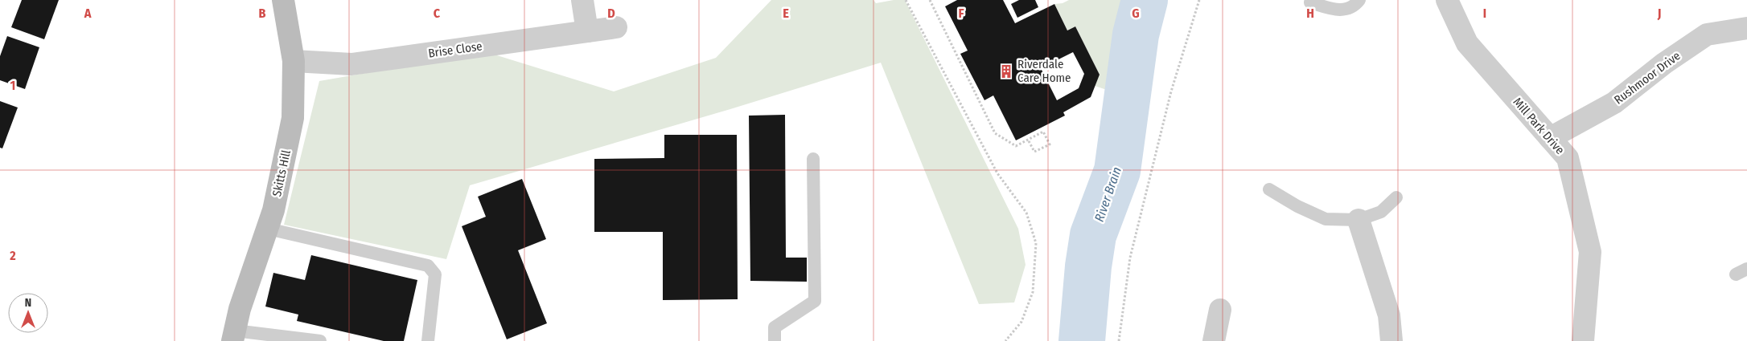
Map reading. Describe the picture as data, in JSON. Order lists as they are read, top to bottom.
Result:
{
  "streets": {
    "street": [
      "Brise Close",
      "Rushmoor Drive",
      "Mill Park Drive",
      "Skitts Hill"
    ]
  },
  "crossings": [
    ["Brise Close", "Skitts Hill"],
    ["Rushmoor Drive", "Mill Park Drive"]
  ],
  "water": ["River Brain"],
  "places": {
    "building": ["Riverdale Care Home"]
  },
  "north": "top",
  "grid": {
    "columns": [
      "A",
      "B",
      "C",
      "D",
      "E",
      "F",
      "G",
      "H",
      "I",
      "J"
    ],
    "rows": ["1", "2"]
  }
}
